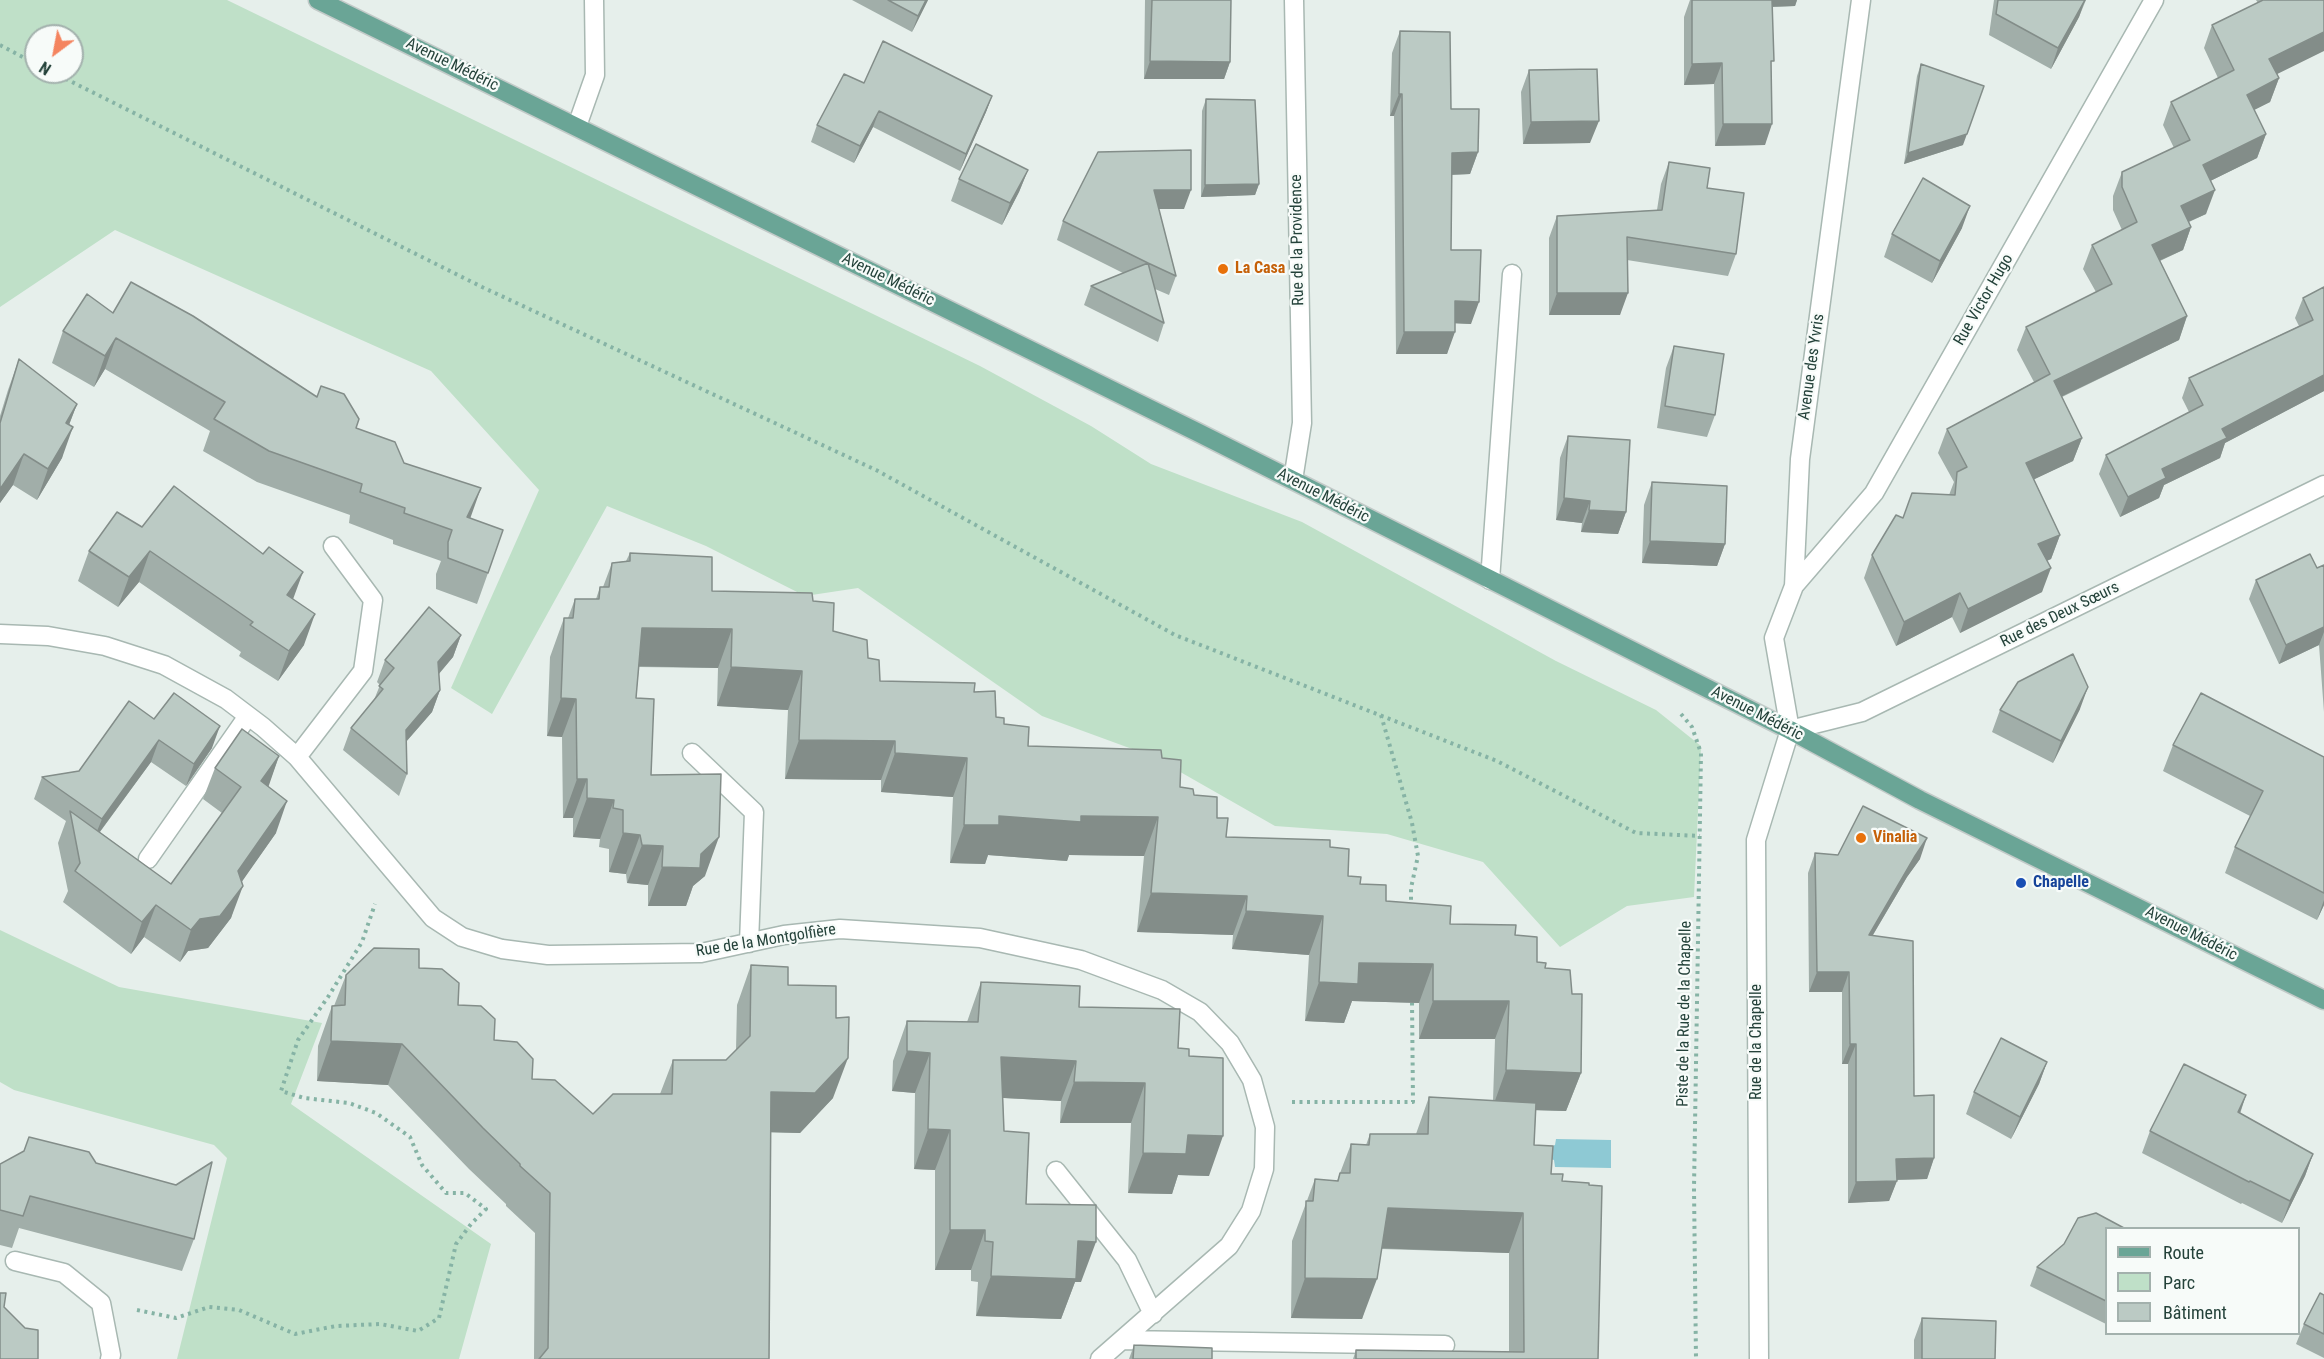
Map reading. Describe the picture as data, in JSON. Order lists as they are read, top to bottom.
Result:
{
  "streets": {
    "main road": ["Avenue Médéric"],
    "street": [
      "Rue de la Providence",
      "Rue Victor Hugo",
      "Avenue des Yvris",
      "Rue des Deux Sœurs",
      "Rue de la Montgolfière",
      "Rue de la Chapelle"
    ],
    "path": ["Piste de la Rue de la Chapelle"]
  },
  "crossings": [
    ["Avenue Médéric", "Rue de la Providence"],
    ["Avenue Médéric", "Avenue des Yvris"],
    ["Avenue Médéric", "Rue des Deux Sœurs"],
    ["Avenue Médéric", "Piste de la Rue de la Chapelle"],
    ["Avenue Médéric", "Rue de la Chapelle"],
    ["Rue Victor Hugo", "Avenue des Yvris"],
    ["Avenue des Yvris", "Rue des Deux Sœurs"],
    ["Avenue des Yvris", "Rue de la Chapelle"],
    ["Rue des Deux Sœurs", "Rue de la Chapelle"]
  ],
  "places": ["La Casa", "Vinalia", "Chapelle"],
  "legend": ["Route", "Parc", "Bâtiment"],
  "north": "bottom left"
}
